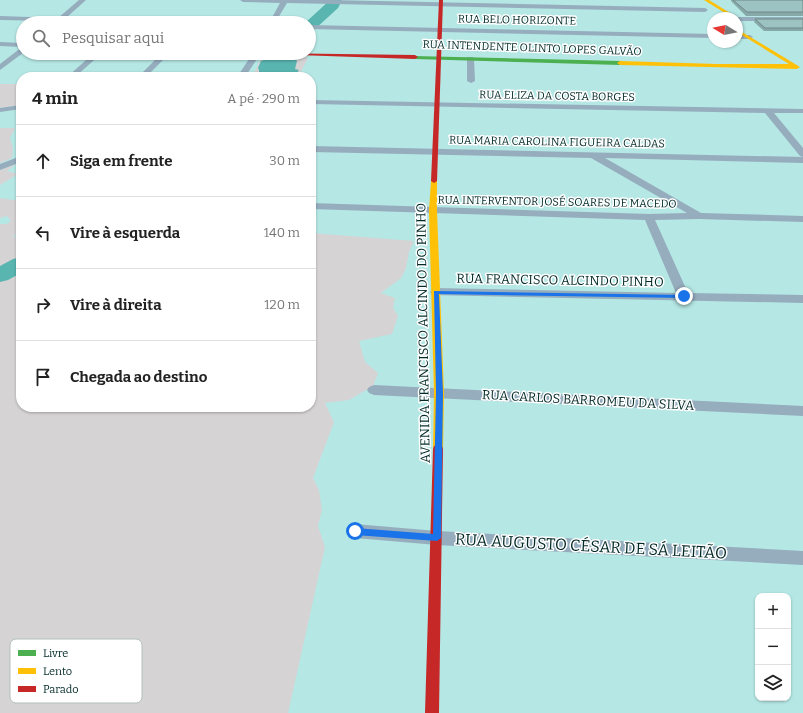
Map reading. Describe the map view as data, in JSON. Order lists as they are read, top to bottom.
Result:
{
  "streets": {
    "street": [
      "RUA BELO HORIZONTE",
      "RUA INTENDENTE OLINTO LOPES GALVÃO",
      "RUA ELIZA DA COSTA BORGES",
      "RUA MARIA CAROLINA FIGUEIRA CALDAS",
      "RUA INTERVENTOR JOSÉ SOARES DE MACEDO",
      "RUA FRANCISCO ALCINDO PINHO",
      "AVENIDA FRANCISCO ALCINDO DO PINHO",
      "RUA CARLOS BARROMEU DA SILVA",
      "RUA AUGUSTO CÉSAR DE SÁ LEITÃO"
    ]
  },
  "crossings": [
    ["RUA BELO HORIZONTE", "AVENIDA FRANCISCO ALCINDO DO PINHO"],
    ["RUA INTENDENTE OLINTO LOPES GALVÃO", "AVENIDA FRANCISCO ALCINDO DO PINHO"],
    ["RUA ELIZA DA COSTA BORGES", "AVENIDA FRANCISCO ALCINDO DO PINHO"],
    ["RUA MARIA CAROLINA FIGUEIRA CALDAS", "AVENIDA FRANCISCO ALCINDO DO PINHO"],
    ["RUA INTERVENTOR JOSÉ SOARES DE MACEDO", "AVENIDA FRANCISCO ALCINDO DO PINHO"],
    ["RUA FRANCISCO ALCINDO PINHO", "AVENIDA FRANCISCO ALCINDO DO PINHO"],
    ["AVENIDA FRANCISCO ALCINDO DO PINHO", "RUA CARLOS BARROMEU DA SILVA"],
    ["AVENIDA FRANCISCO ALCINDO DO PINHO", "RUA AUGUSTO CÉSAR DE SÁ LEITÃO"]
  ],
  "legend": ["Livre", "Lento", "Parado"],
  "north": "left",
  "page": {
    "search": "Pesquisar aqui",
    "heading": ["4 min", "A pé · 290 m"],
    "list": [
      ["Siga em frente", "30 m"],
      ["Vire à esquerda", "140 m"],
      ["Vire à direita", "120 m"],
      "Chegada ao destino"
    ],
    "map_buttons": ["+", "−"]
  }
}
